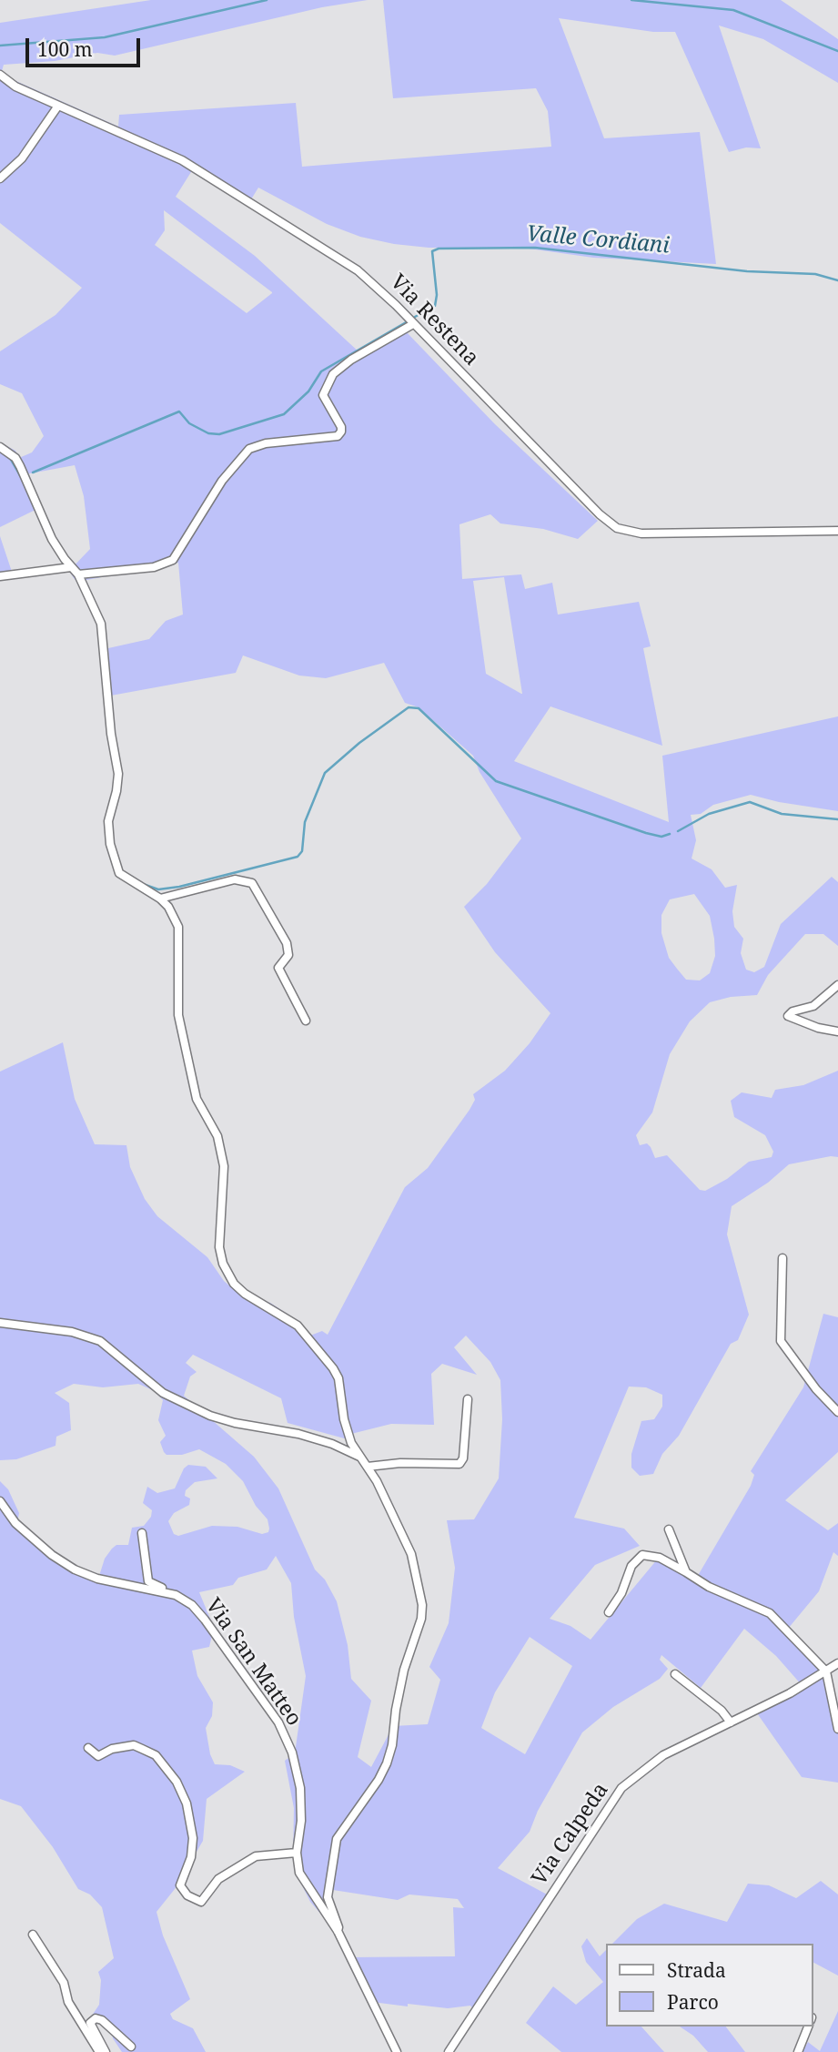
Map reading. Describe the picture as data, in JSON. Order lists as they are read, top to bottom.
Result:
{
  "streets": {
    "street": ["Via Restena", "Via San Matteo", "Via Calpeda"]
  },
  "water": ["Valle Cordiani"],
  "legend": ["Strada", "Parco"],
  "scale_bar": "100 m"
}
